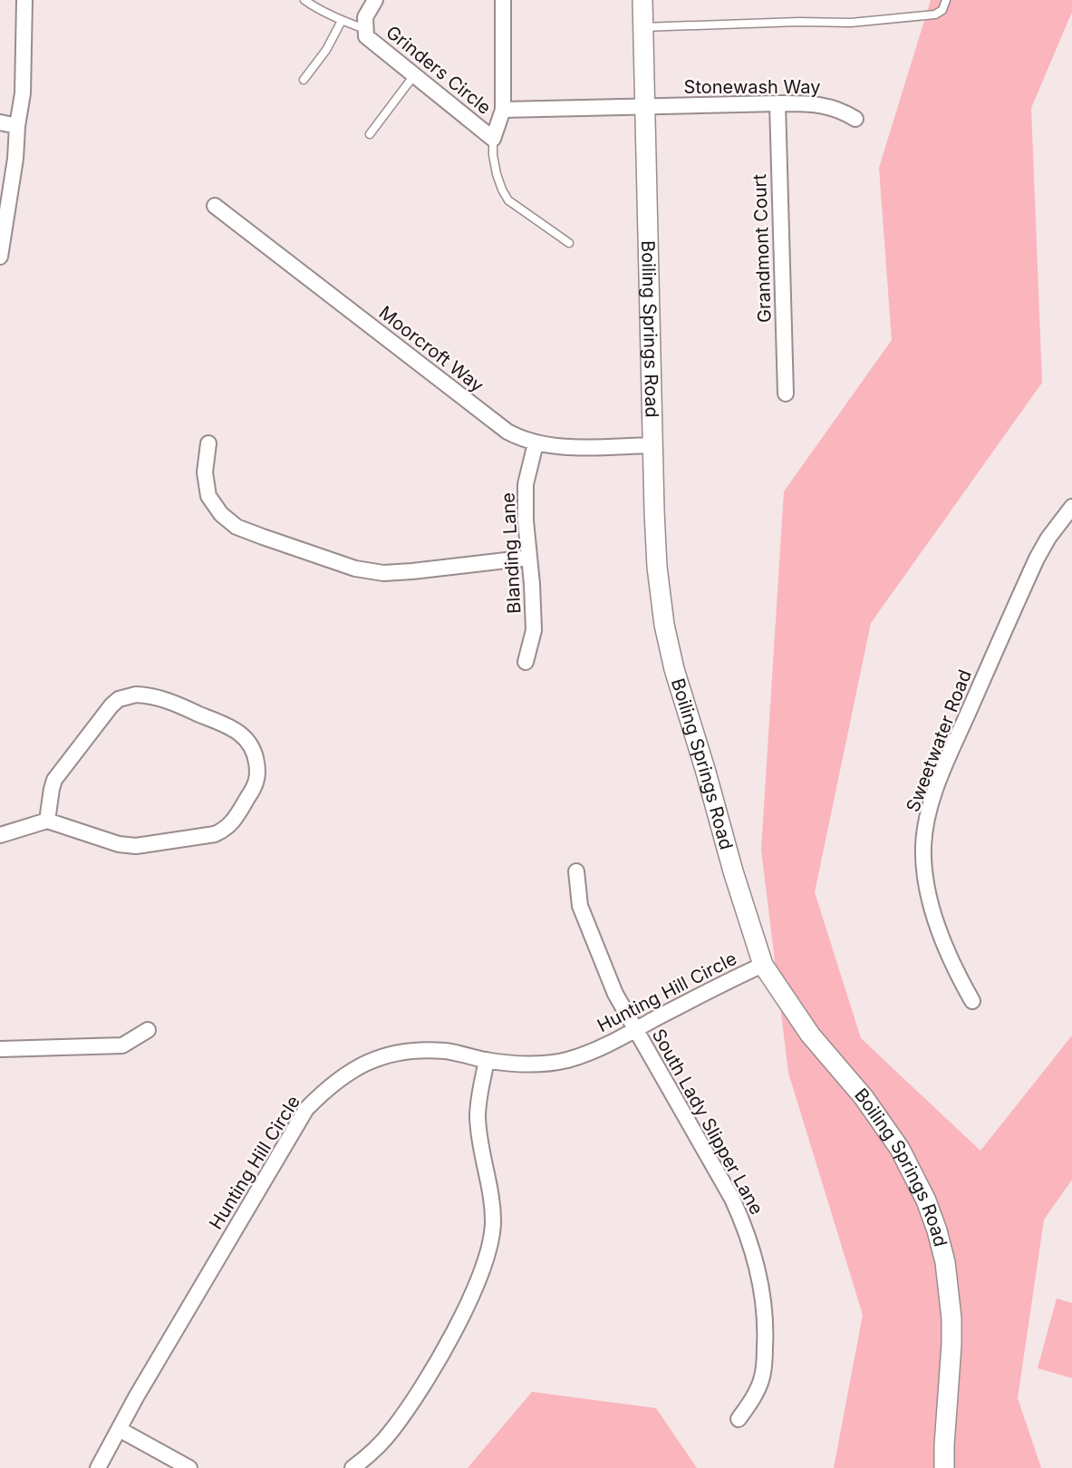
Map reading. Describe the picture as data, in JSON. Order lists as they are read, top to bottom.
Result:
{
  "streets": {
    "street": [
      "Grinders Circle",
      "Stonewash Way",
      "Grandmont Court",
      "Boiling Springs Road",
      "Moorcroft Way",
      "Blanding Lane",
      "Sweetwater Road",
      "Hunting Hill Circle",
      "South Lady Slipper Lane"
    ]
  },
  "crossings": [
    ["Grinders Circle", "Stonewash Way"],
    ["Grinders Circle", "Boiling Springs Road"],
    ["Stonewash Way", "Grandmont Court"],
    ["Stonewash Way", "Boiling Springs Road"],
    ["Boiling Springs Road", "Moorcroft Way"],
    ["Boiling Springs Road", "Hunting Hill Circle"],
    ["Moorcroft Way", "Blanding Lane"],
    ["Hunting Hill Circle", "South Lady Slipper Lane"]
  ]
}
